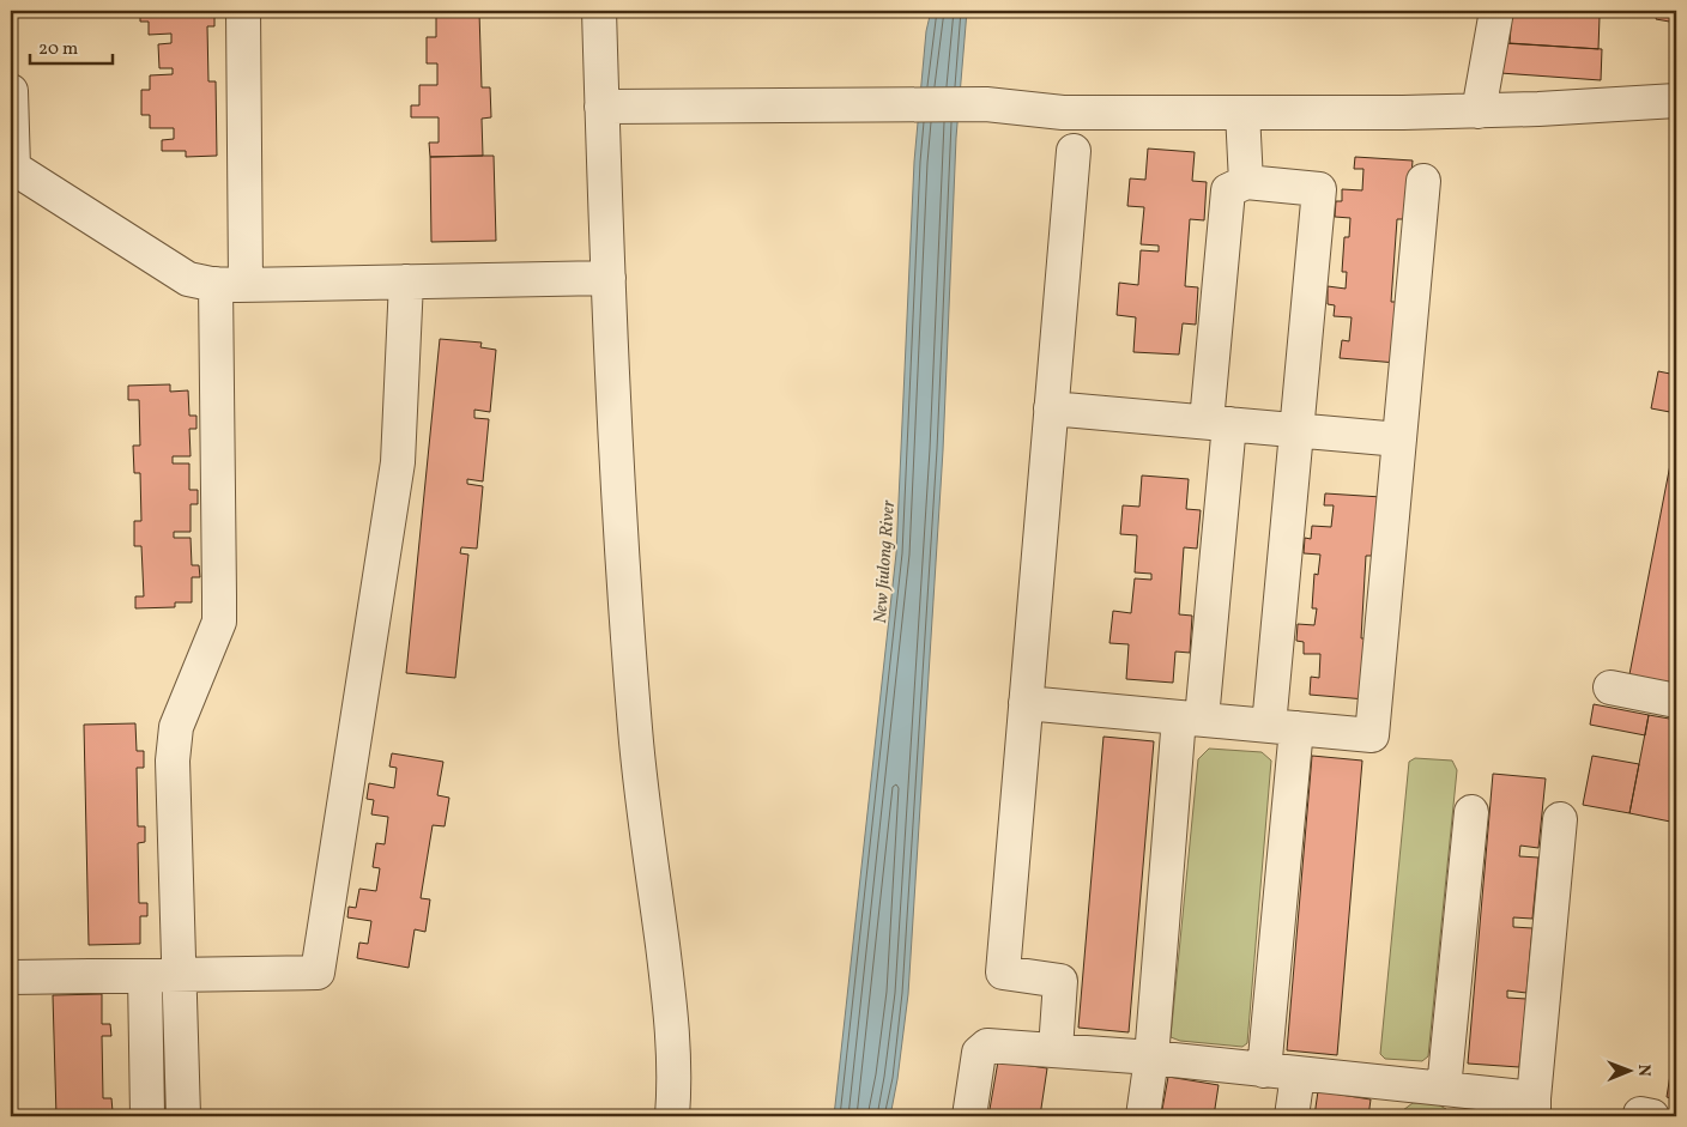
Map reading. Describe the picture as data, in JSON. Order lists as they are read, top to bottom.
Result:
{
  "water": ["New Jiulong River"],
  "scale_bar": "20 m",
  "north": "right"
}
